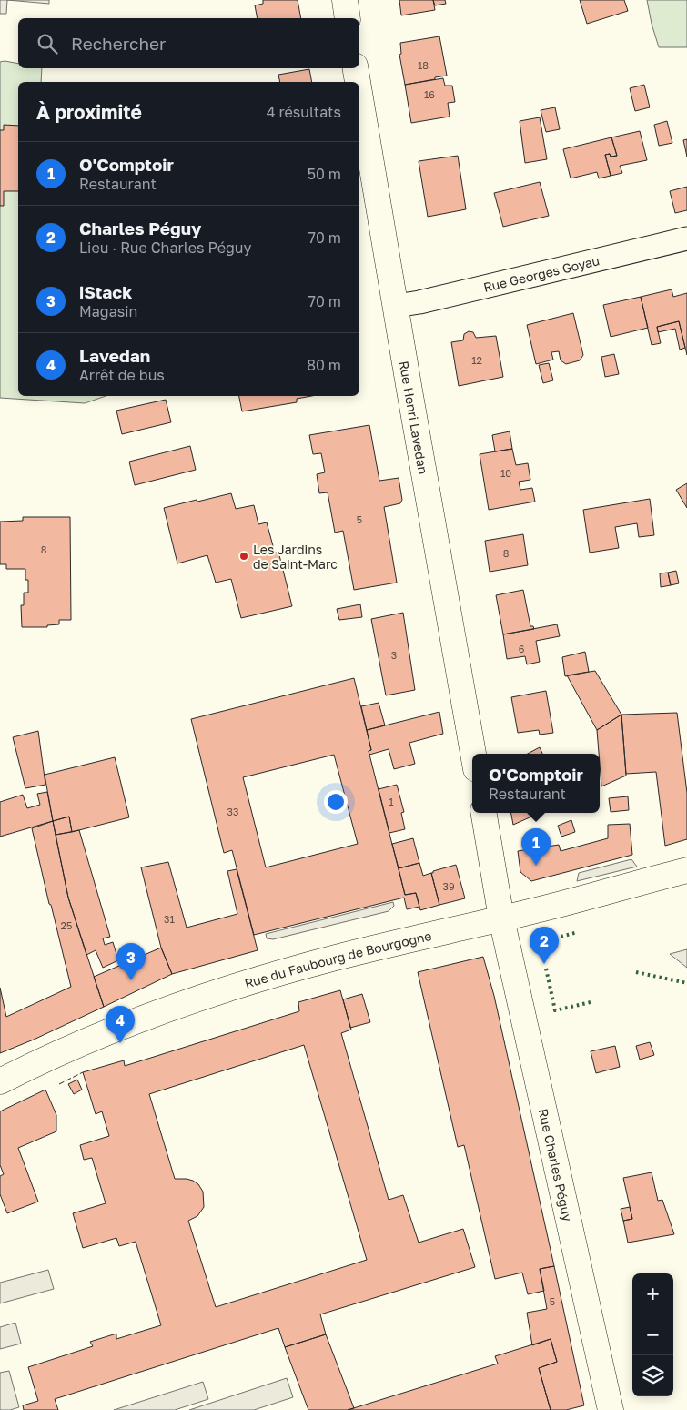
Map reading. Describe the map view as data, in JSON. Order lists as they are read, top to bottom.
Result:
{
  "streets": {
    "street": [
      "Rue Georges Goyau",
      "Rue Henri Lavedan",
      "Rue du Faubourg de Bourgogne",
      "Rue Charles Péguy"
    ]
  },
  "crossings": [
    ["Rue Georges Goyau", "Rue Henri Lavedan"],
    ["Rue du Faubourg de Bourgogne", "Rue Charles Péguy"]
  ],
  "places": ["Les Jardins de Saint-Marc"],
  "house_numbers": [
    "18",
    "16",
    "12",
    "10",
    "5",
    "8",
    "8",
    "6",
    "3",
    "1",
    "33",
    "39",
    "31",
    "25",
    "5"
  ],
  "page": {
    "search": "Rechercher",
    "heading": ["À proximité", "4 résultats"],
    "list": [
      {
        "mark": "1",
        "name": "O'Comptoir",
        "note": "Restaurant",
        "value": "50 m"
      },
      {
        "mark": "2",
        "name": "Charles Péguy",
        "note": "Lieu · Rue Charles Péguy",
        "value": "70 m"
      },
      {
        "mark": "3",
        "name": "iStack",
        "note": "Magasin",
        "value": "70 m"
      },
      {
        "mark": "4",
        "name": "Lavedan",
        "note": "Arrêt de bus",
        "value": "80 m"
      }
    ],
    "popup": ["O'Comptoir", "Restaurant"],
    "pins": [
      "1",
      "2",
      "3",
      "4"
    ],
    "map_buttons": ["+", "−"]
  }
}
